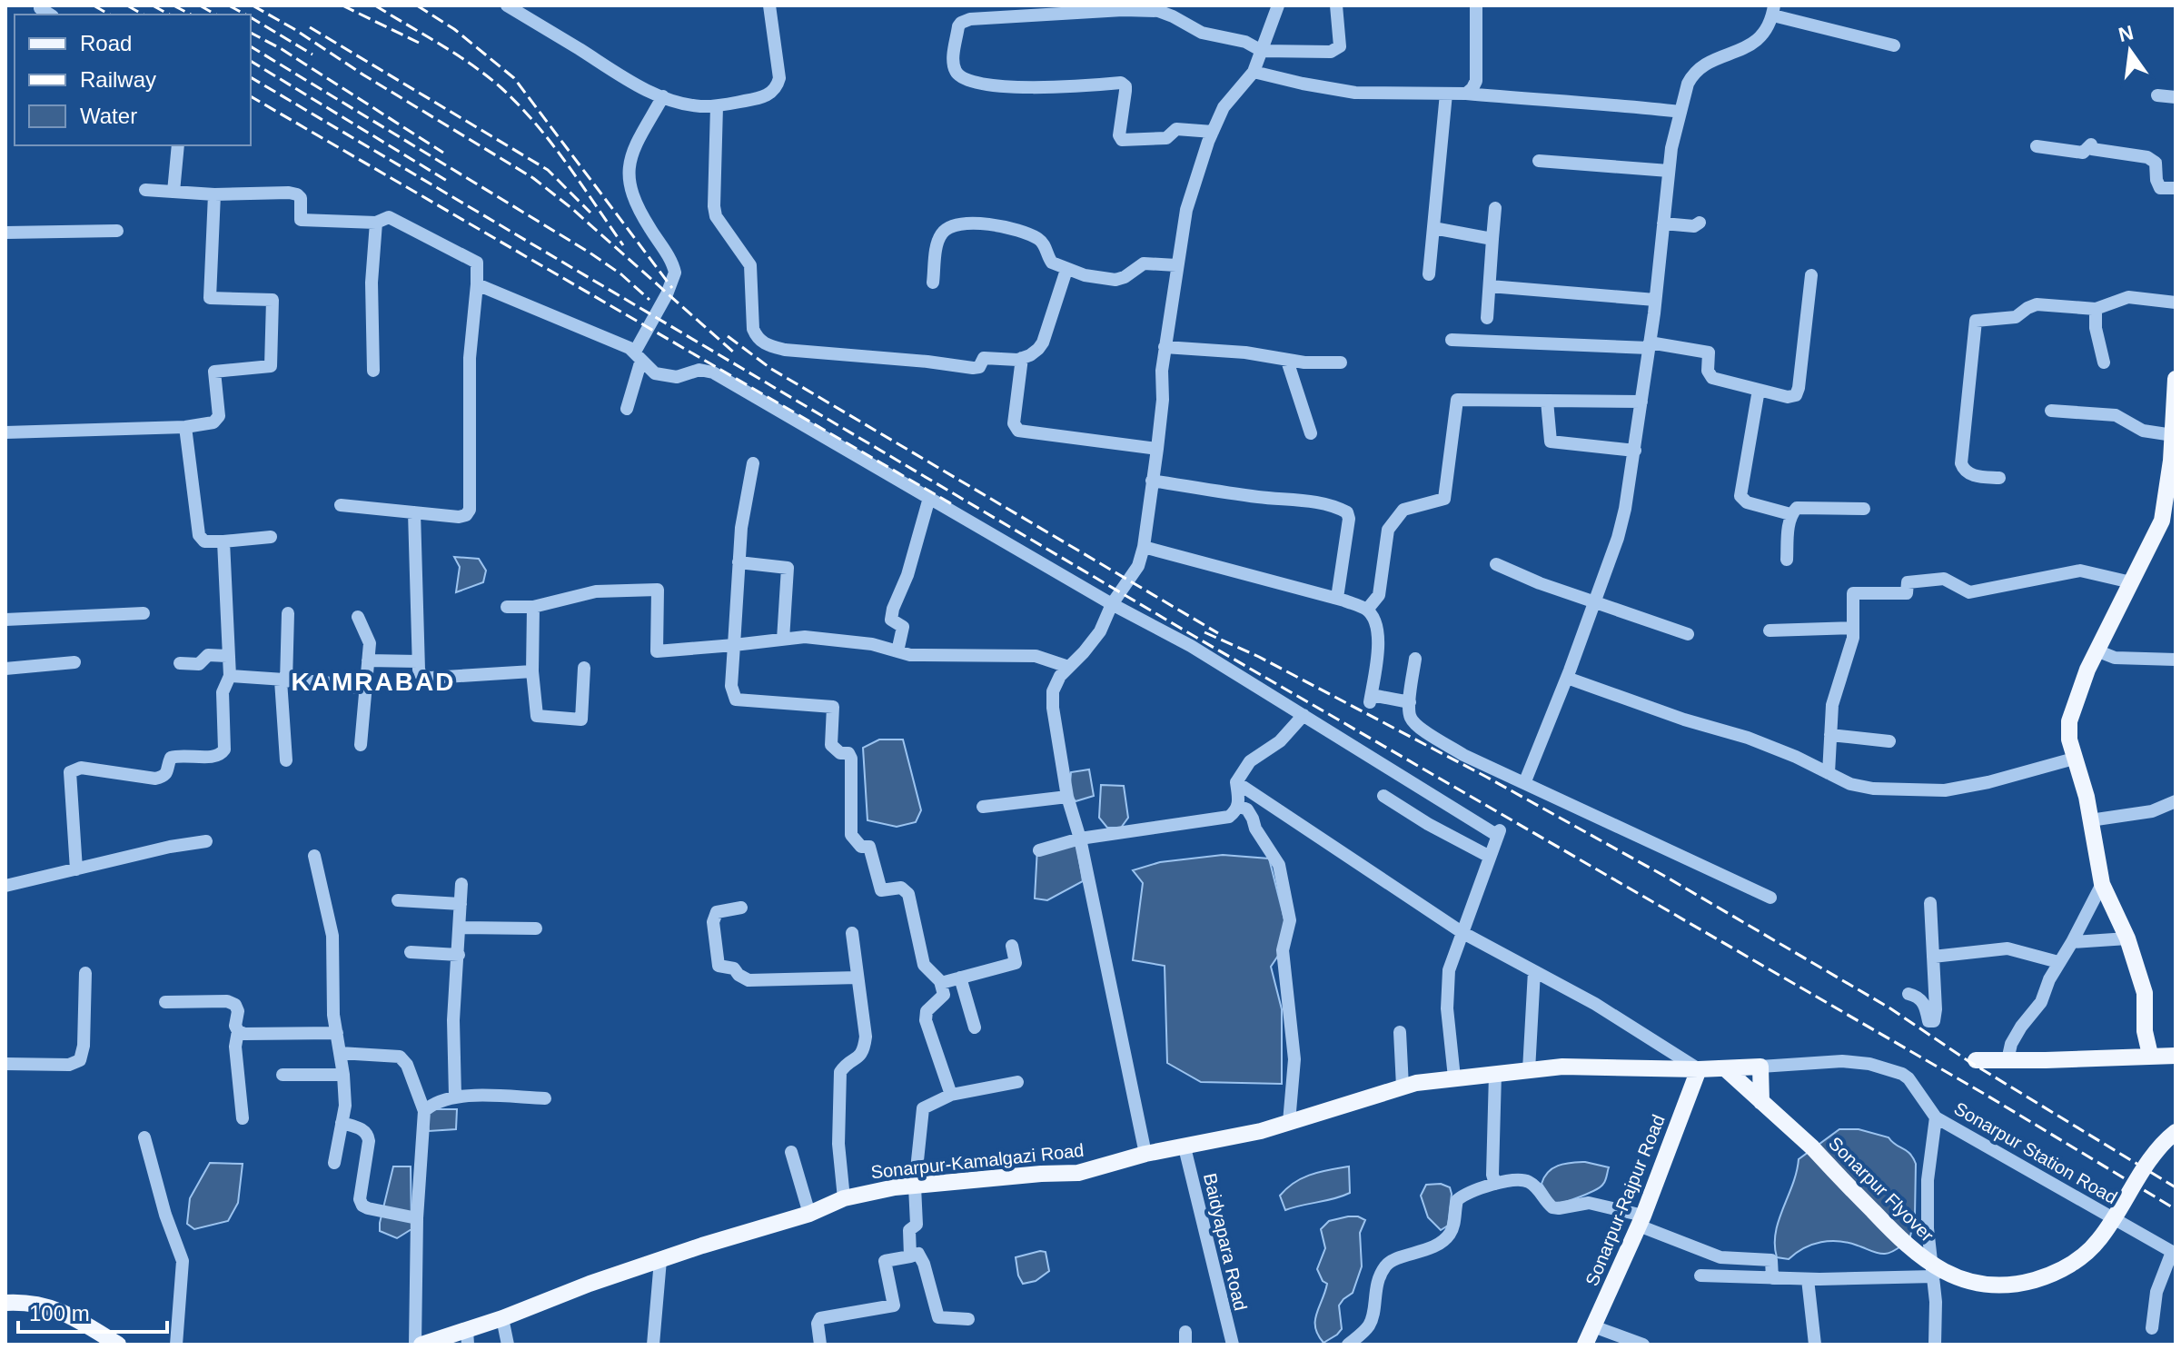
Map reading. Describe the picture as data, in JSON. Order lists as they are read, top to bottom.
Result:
{
  "streets": {
    "main road": ["Sonarpur-Kamalgazi Road", "Sonarpur Flyover", "Sonarpur-Rajpur Road"],
    "street": ["Sonarpur Station Road", "Baidyapara Road"]
  },
  "crossings": [
    ["Sonarpur-Kamalgazi Road", "Sonarpur Flyover"],
    ["Sonarpur-Kamalgazi Road", "Sonarpur-Rajpur Road"],
    ["Sonarpur-Kamalgazi Road", "Baidyapara Road"]
  ],
  "districts": ["KAMRABAD"],
  "legend": ["Road", "Railway", "Water"],
  "scale_bar": "100 m",
  "north": "top"
}
